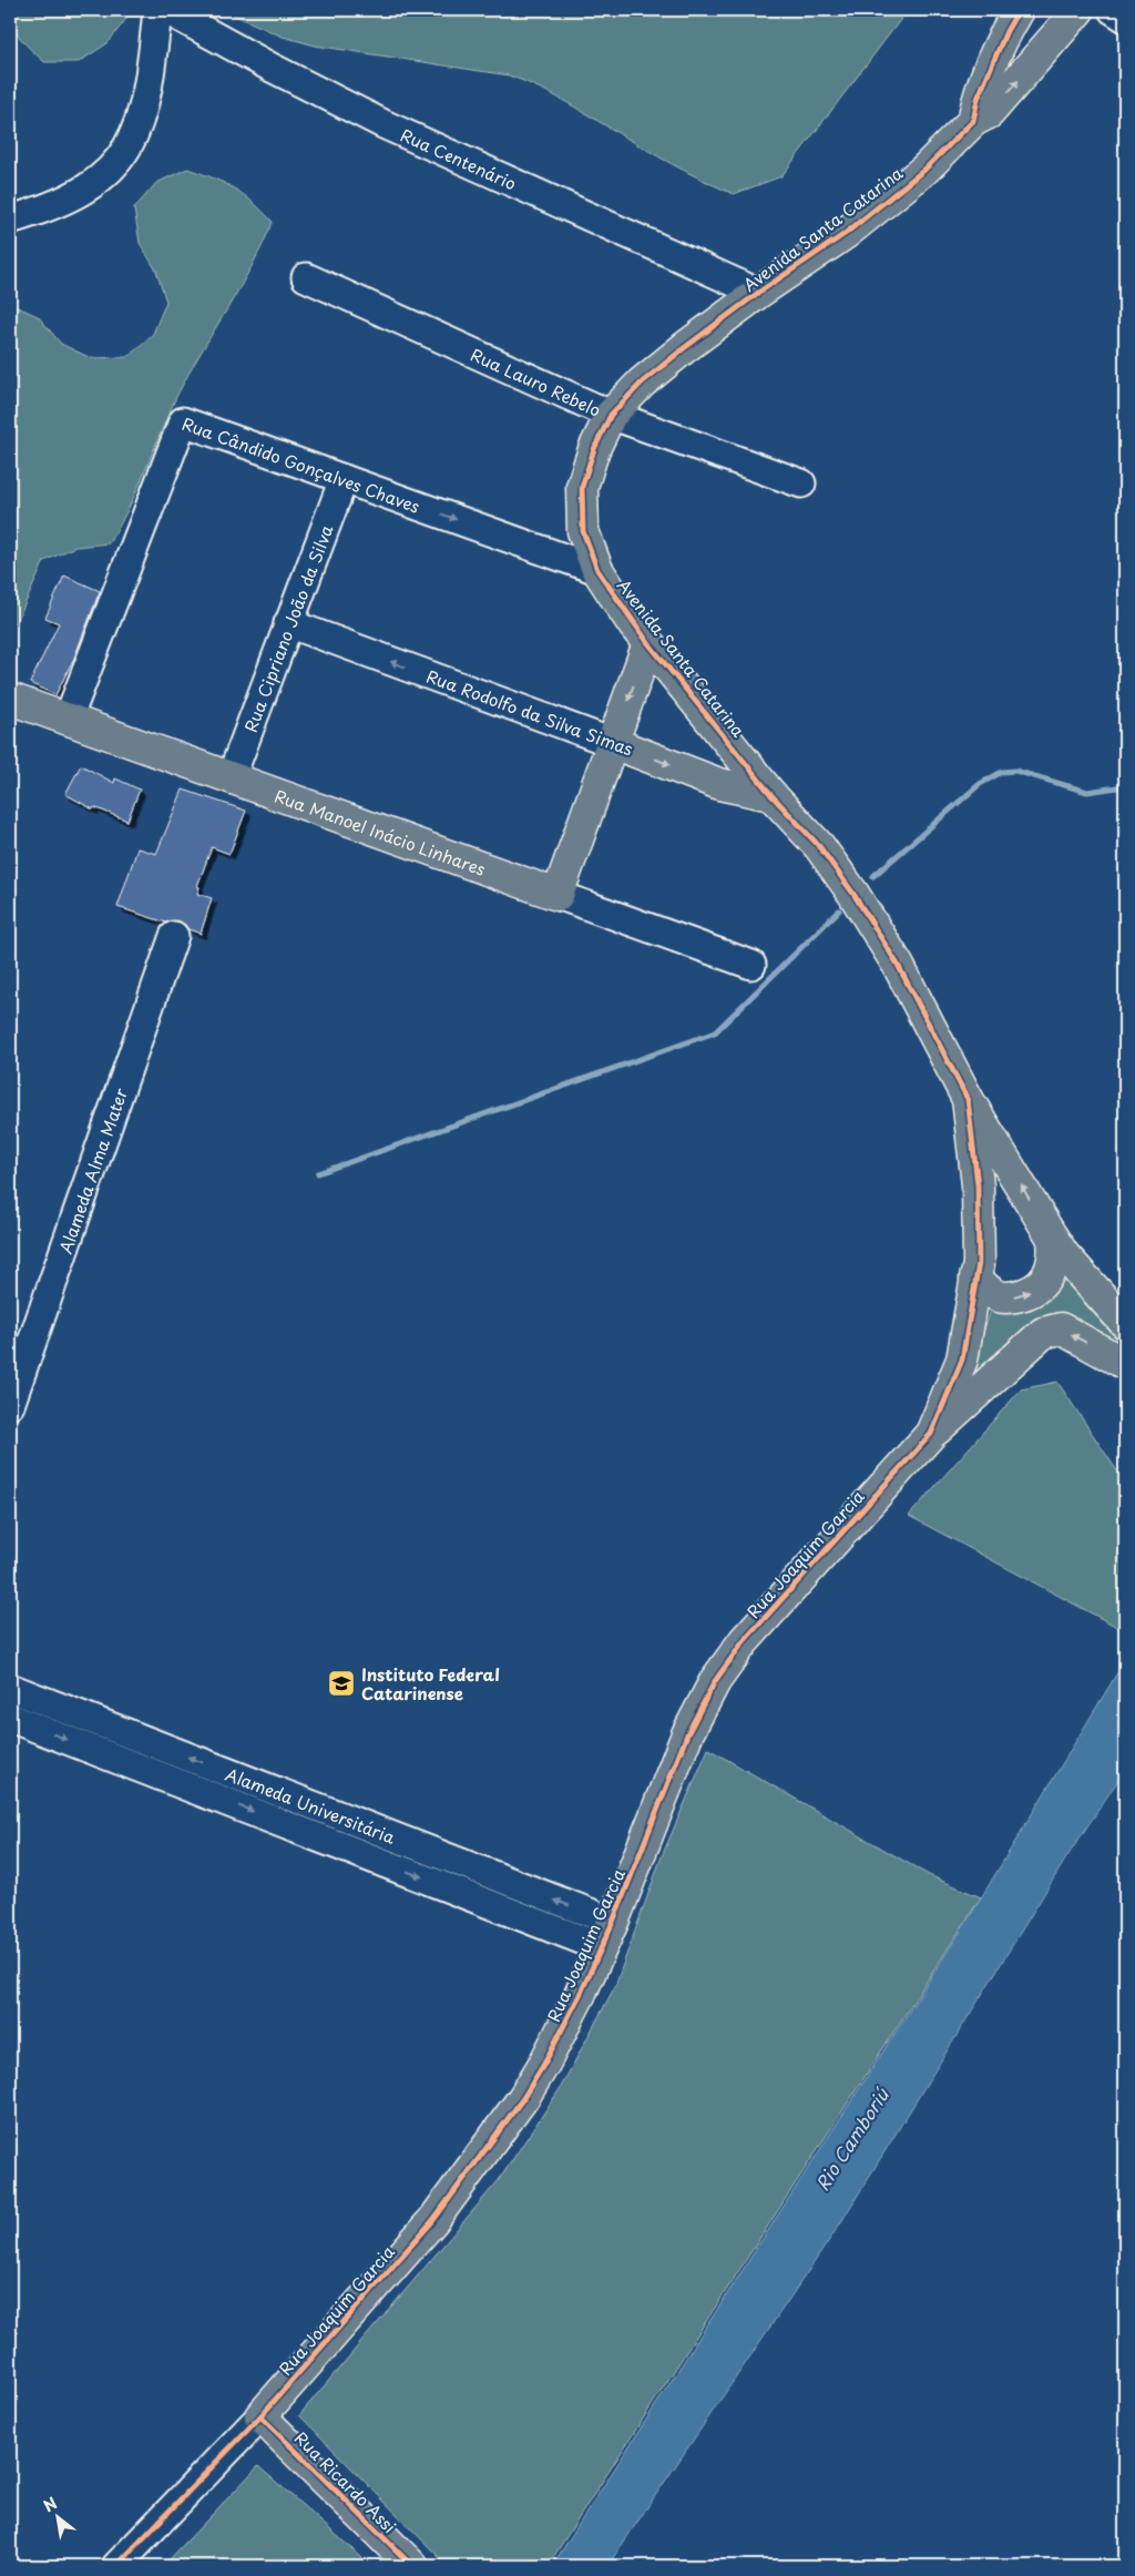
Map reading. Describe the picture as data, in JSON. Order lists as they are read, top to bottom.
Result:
{
  "streets": {
    "main road": [
      "Avenida Santa Catarina",
      "Rua Rodolfo da Silva Simas",
      "Rua Manoel Inácio Linhares",
      "Rua Joaquim Garcia",
      "Rua Ricardo Assi"
    ],
    "street": [
      "Rua Centenário",
      "Rua Lauro Rebelo",
      "Rua Cândido Gonçalves Chaves",
      "Rua Cipriano João da Silva",
      "Alameda Alma Mater",
      "Alameda Universitária"
    ]
  },
  "crossings": [
    ["Rua Centenário", "Avenida Santa Catarina"],
    ["Avenida Santa Catarina", "Rua Lauro Rebelo"],
    ["Avenida Santa Catarina", "Rua Cândido Gonçalves Chaves"],
    ["Avenida Santa Catarina", "Rua Rodolfo da Silva Simas"],
    ["Avenida Santa Catarina", "Rua Joaquim Garcia"],
    ["Rua Cândido Gonçalves Chaves", "Rua Cipriano João da Silva"],
    ["Rua Cândido Gonçalves Chaves", "Rua Manoel Inácio Linhares"],
    ["Rua Cipriano João da Silva", "Rua Rodolfo da Silva Simas"],
    ["Rua Cipriano João da Silva", "Rua Manoel Inácio Linhares"],
    ["Rua Joaquim Garcia", "Alameda Universitária"],
    ["Rua Joaquim Garcia", "Rua Ricardo Assi"]
  ],
  "one_way": ["Rua Cândido Gonçalves Chaves"],
  "water": ["Rio Camboriú"],
  "places": {
    "school or university": ["Instituto Federal Catarinense"]
  },
  "north": "top left"
}
